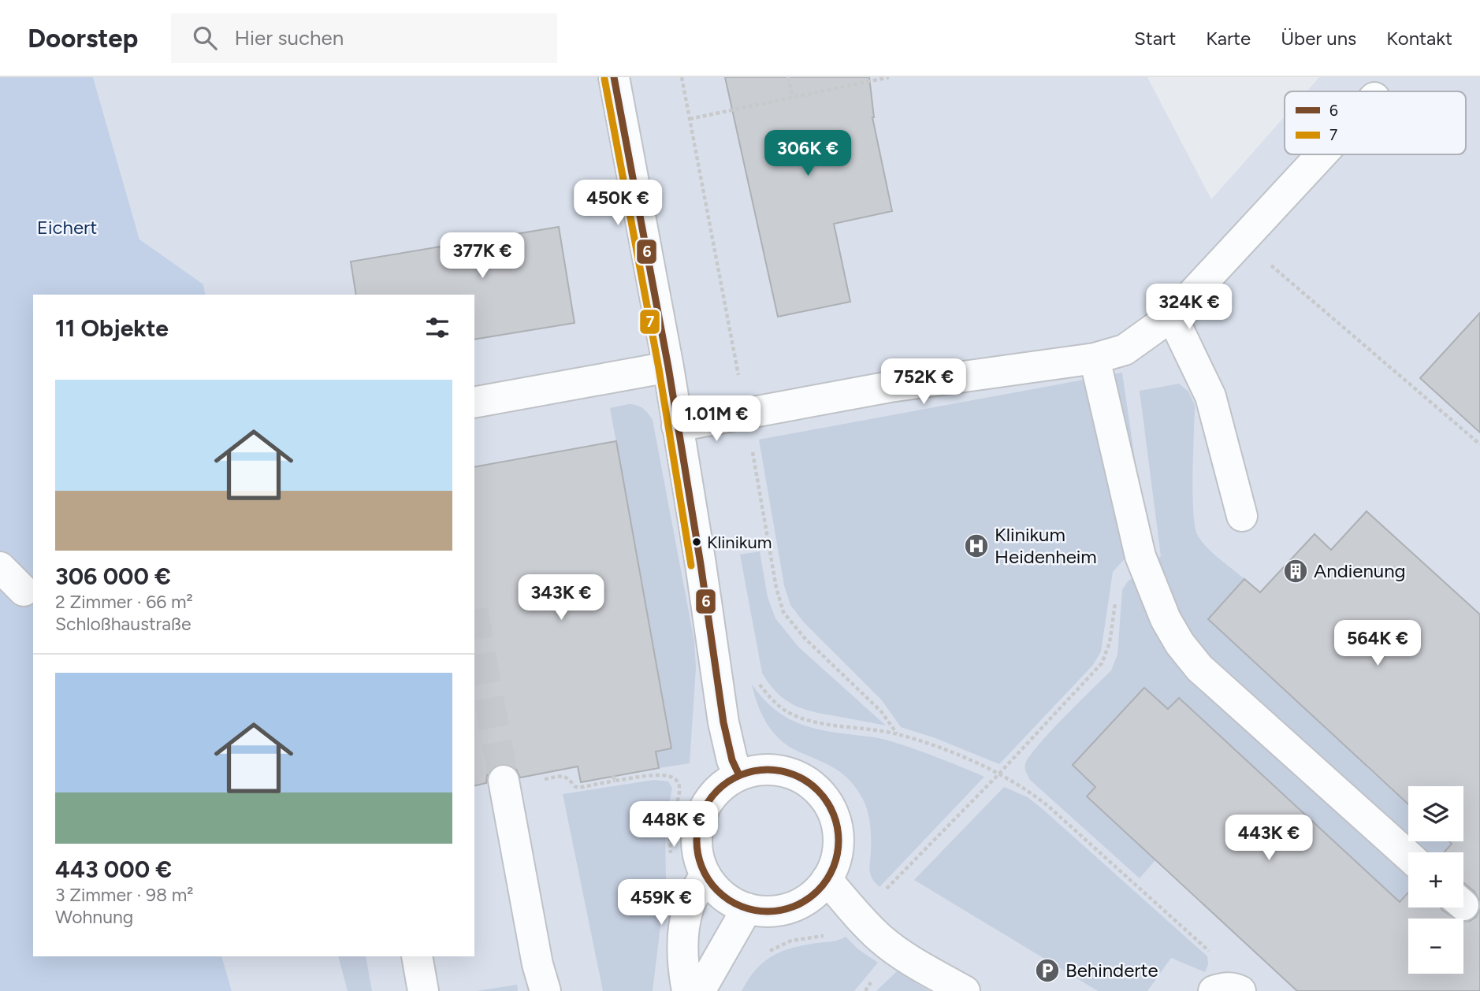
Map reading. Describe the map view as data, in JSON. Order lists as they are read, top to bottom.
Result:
{
  "parks": ["Eichert"],
  "places": {
    "other": ["Klinikum"],
    "hospital": ["Klinikum Heidenheim"],
    "building": ["Andienung"],
    "parking": ["Behinderte"]
  },
  "lines": ["transit line 6", "transit line 7"],
  "legend": ["6", "7"],
  "page": {
    "header": "Doorstep",
    "search": "Hier suchen",
    "nav": [
      "Start",
      "Karte",
      "Über uns",
      "Kontakt"
    ],
    "price": [
      "306K €",
      "450K €",
      "377K €",
      "324K €",
      "752K €",
      "1.01M €",
      "343K €",
      "564K €",
      "448K €",
      "443K €",
      "459K €"
    ],
    "heading": "11 Objekte",
    "list": [
      {
        "name": "306 000 €",
        "note": "2 Zimmer · 66 m² · Schloßhaustraße"
      },
      {
        "name": "443 000 €",
        "note": "3 Zimmer · 98 m² · Wohnung"
      }
    ],
    "map_buttons": ["+", "−"]
  }
}
